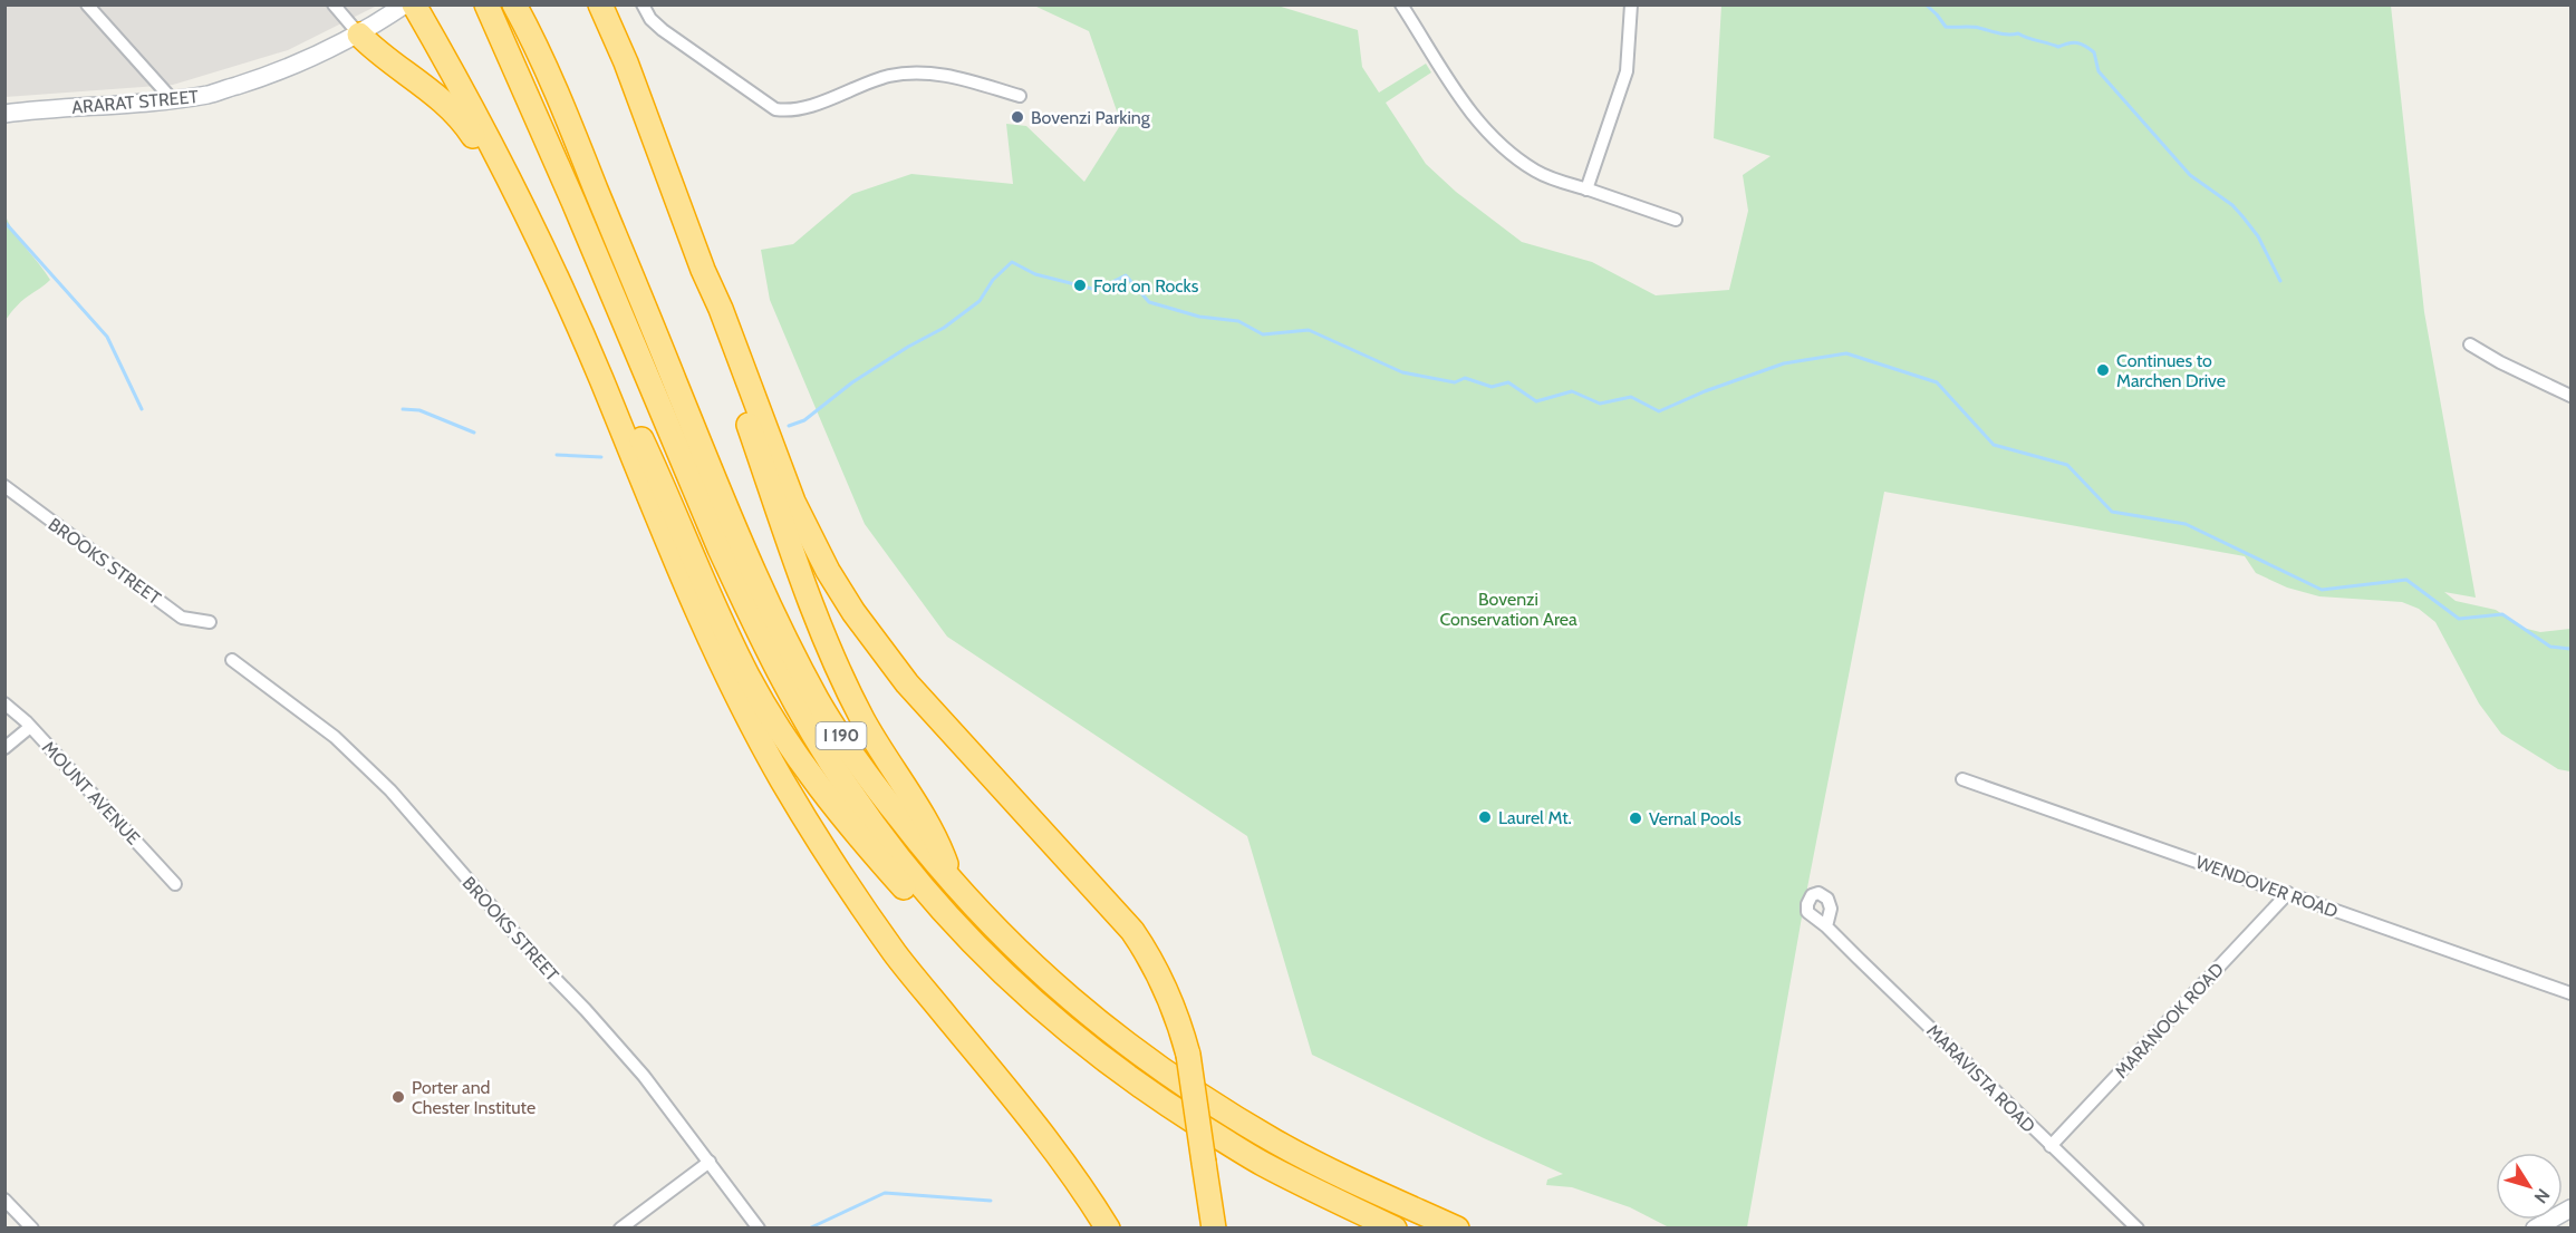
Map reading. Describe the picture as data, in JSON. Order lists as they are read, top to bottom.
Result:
{
  "streets": {
    "highway": ["I 190"],
    "main road": ["ARARAT STREET"],
    "street": [
      "BROOKS STREET",
      "MOUNT AVENUE",
      "WENDOVER ROAD",
      "MARANOOK ROAD",
      "MARAVISTA ROAD"
    ]
  },
  "crossings": [
    ["WENDOVER ROAD", "MARANOOK ROAD"],
    ["MARANOOK ROAD", "MARAVISTA ROAD"]
  ],
  "parks": ["Bovenzi Conservation Area"],
  "places": [
    "Bovenzi Parking",
    "Ford on Rocks",
    "Continues to Marchen Drive",
    "Laurel Mt.",
    "Vernal Pools",
    "Porter and Chester Institute"
  ],
  "north": "bottom right"
}
